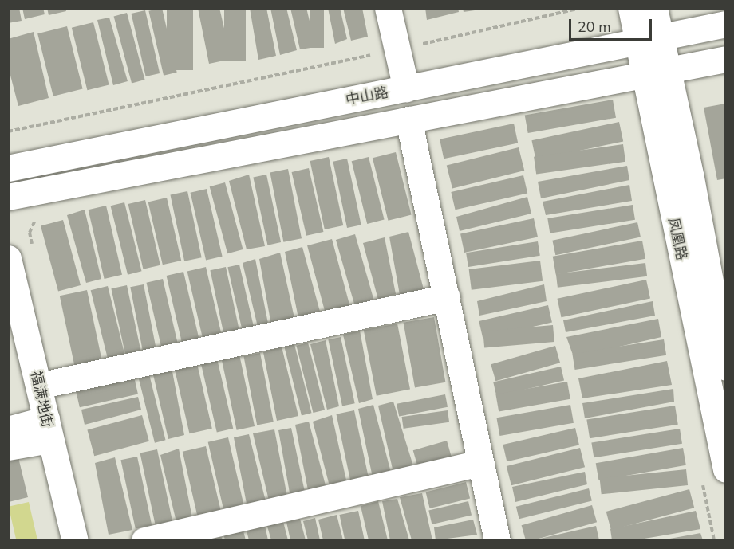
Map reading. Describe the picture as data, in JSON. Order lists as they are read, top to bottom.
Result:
{
  "streets": {
    "main road": ["中山路", "凤凰路", "福满地街"]
  },
  "crossings": [
    ["中山路", "凤凰路"]
  ],
  "scale_bar": "20 m"
}
